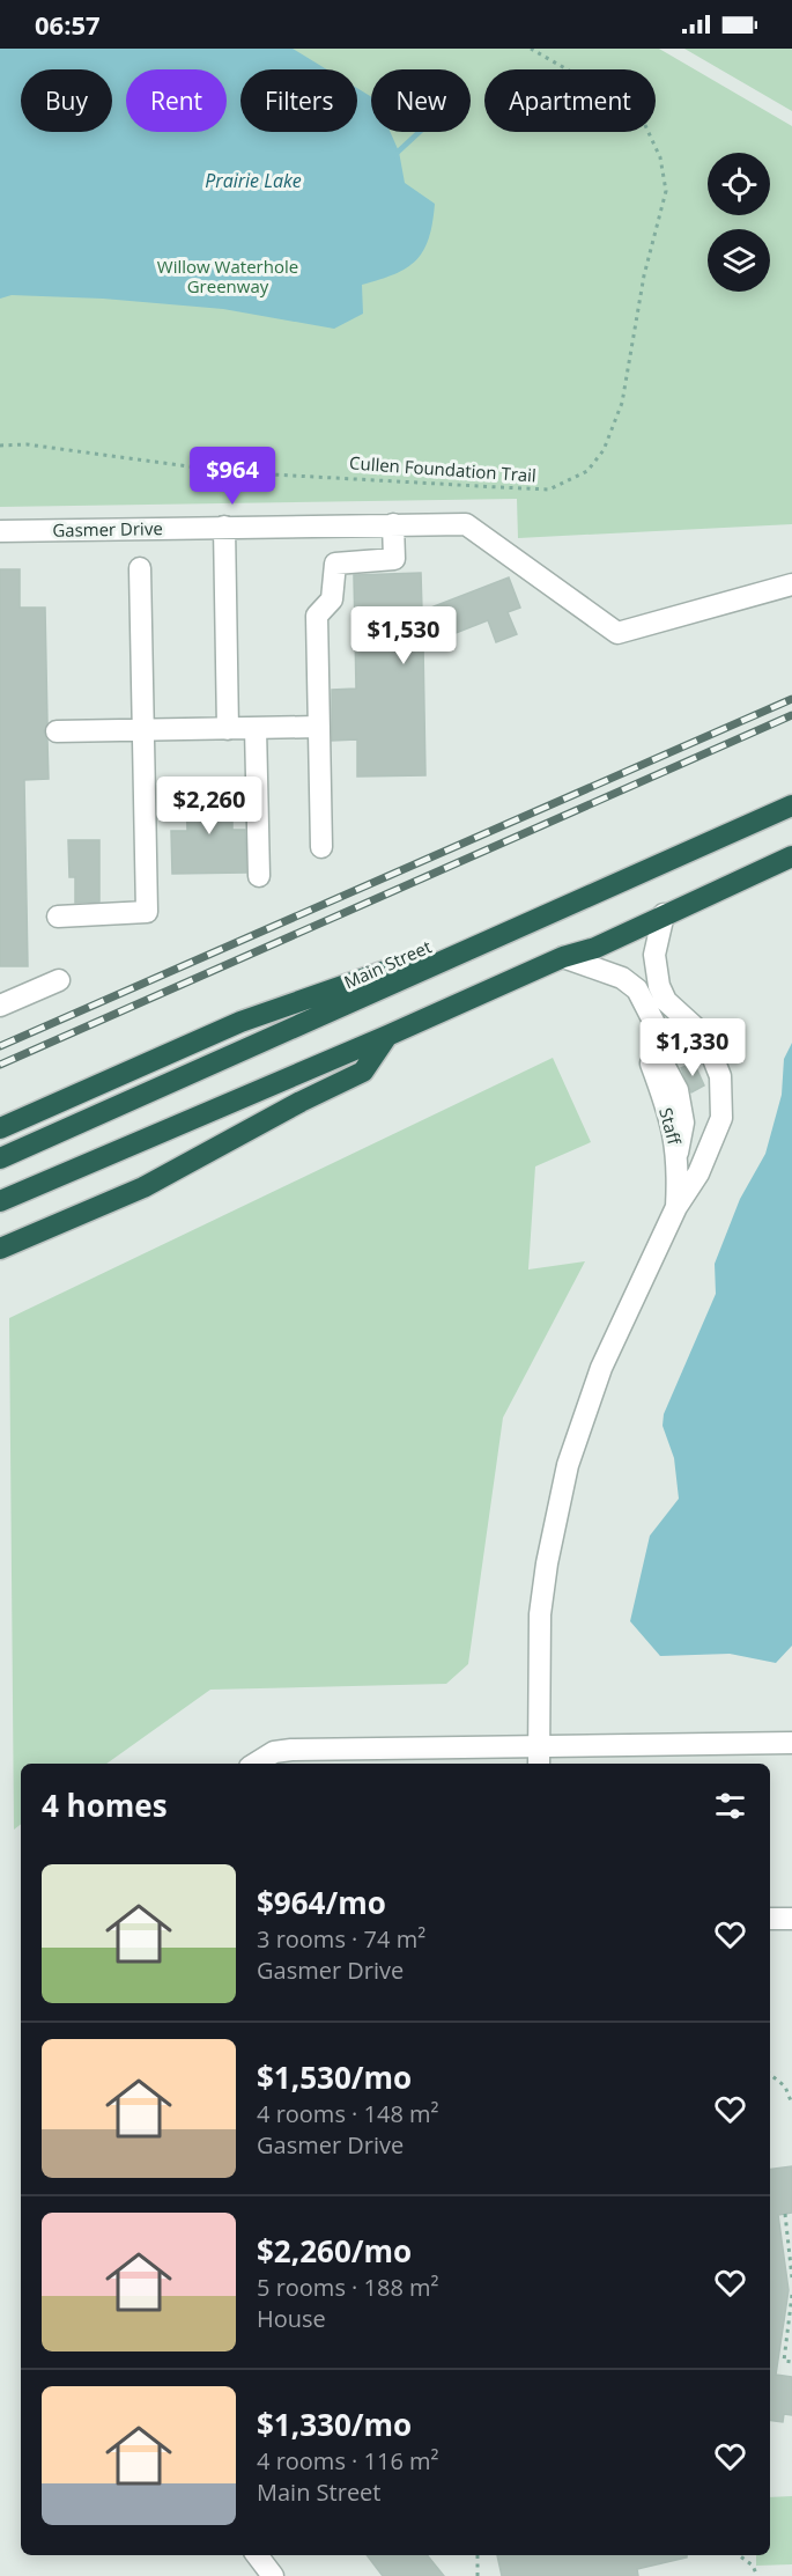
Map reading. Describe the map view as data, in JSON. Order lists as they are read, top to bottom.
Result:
{
  "streets": {
    "highway": ["Main Street"],
    "street": ["Gasmer Drive", "Staff"],
    "path": ["Cullen Foundation Trail"]
  },
  "water": ["Prairie Lake"],
  "parks": ["Willow Waterhole Greenway"],
  "page": {
    "status": "06:57",
    "chip": [
      "Buy",
      "Rent",
      "Filters",
      "New",
      "Apartment"
    ],
    "price": [
      "$964",
      "$1,530",
      "$2,260",
      "$1,330"
    ],
    "heading": "4 homes",
    "list": [
      {
        "name": "$964/mo",
        "note": "3 rooms · 74 m² · Gasmer Drive"
      },
      {
        "name": "$1,530/mo",
        "note": "4 rooms · 148 m² · Gasmer Drive"
      },
      {
        "name": "$2,260/mo",
        "note": "5 rooms · 188 m² · House"
      },
      {
        "name": "$1,330/mo",
        "note": "4 rooms · 116 m² · Main Street"
      }
    ]
  }
}
